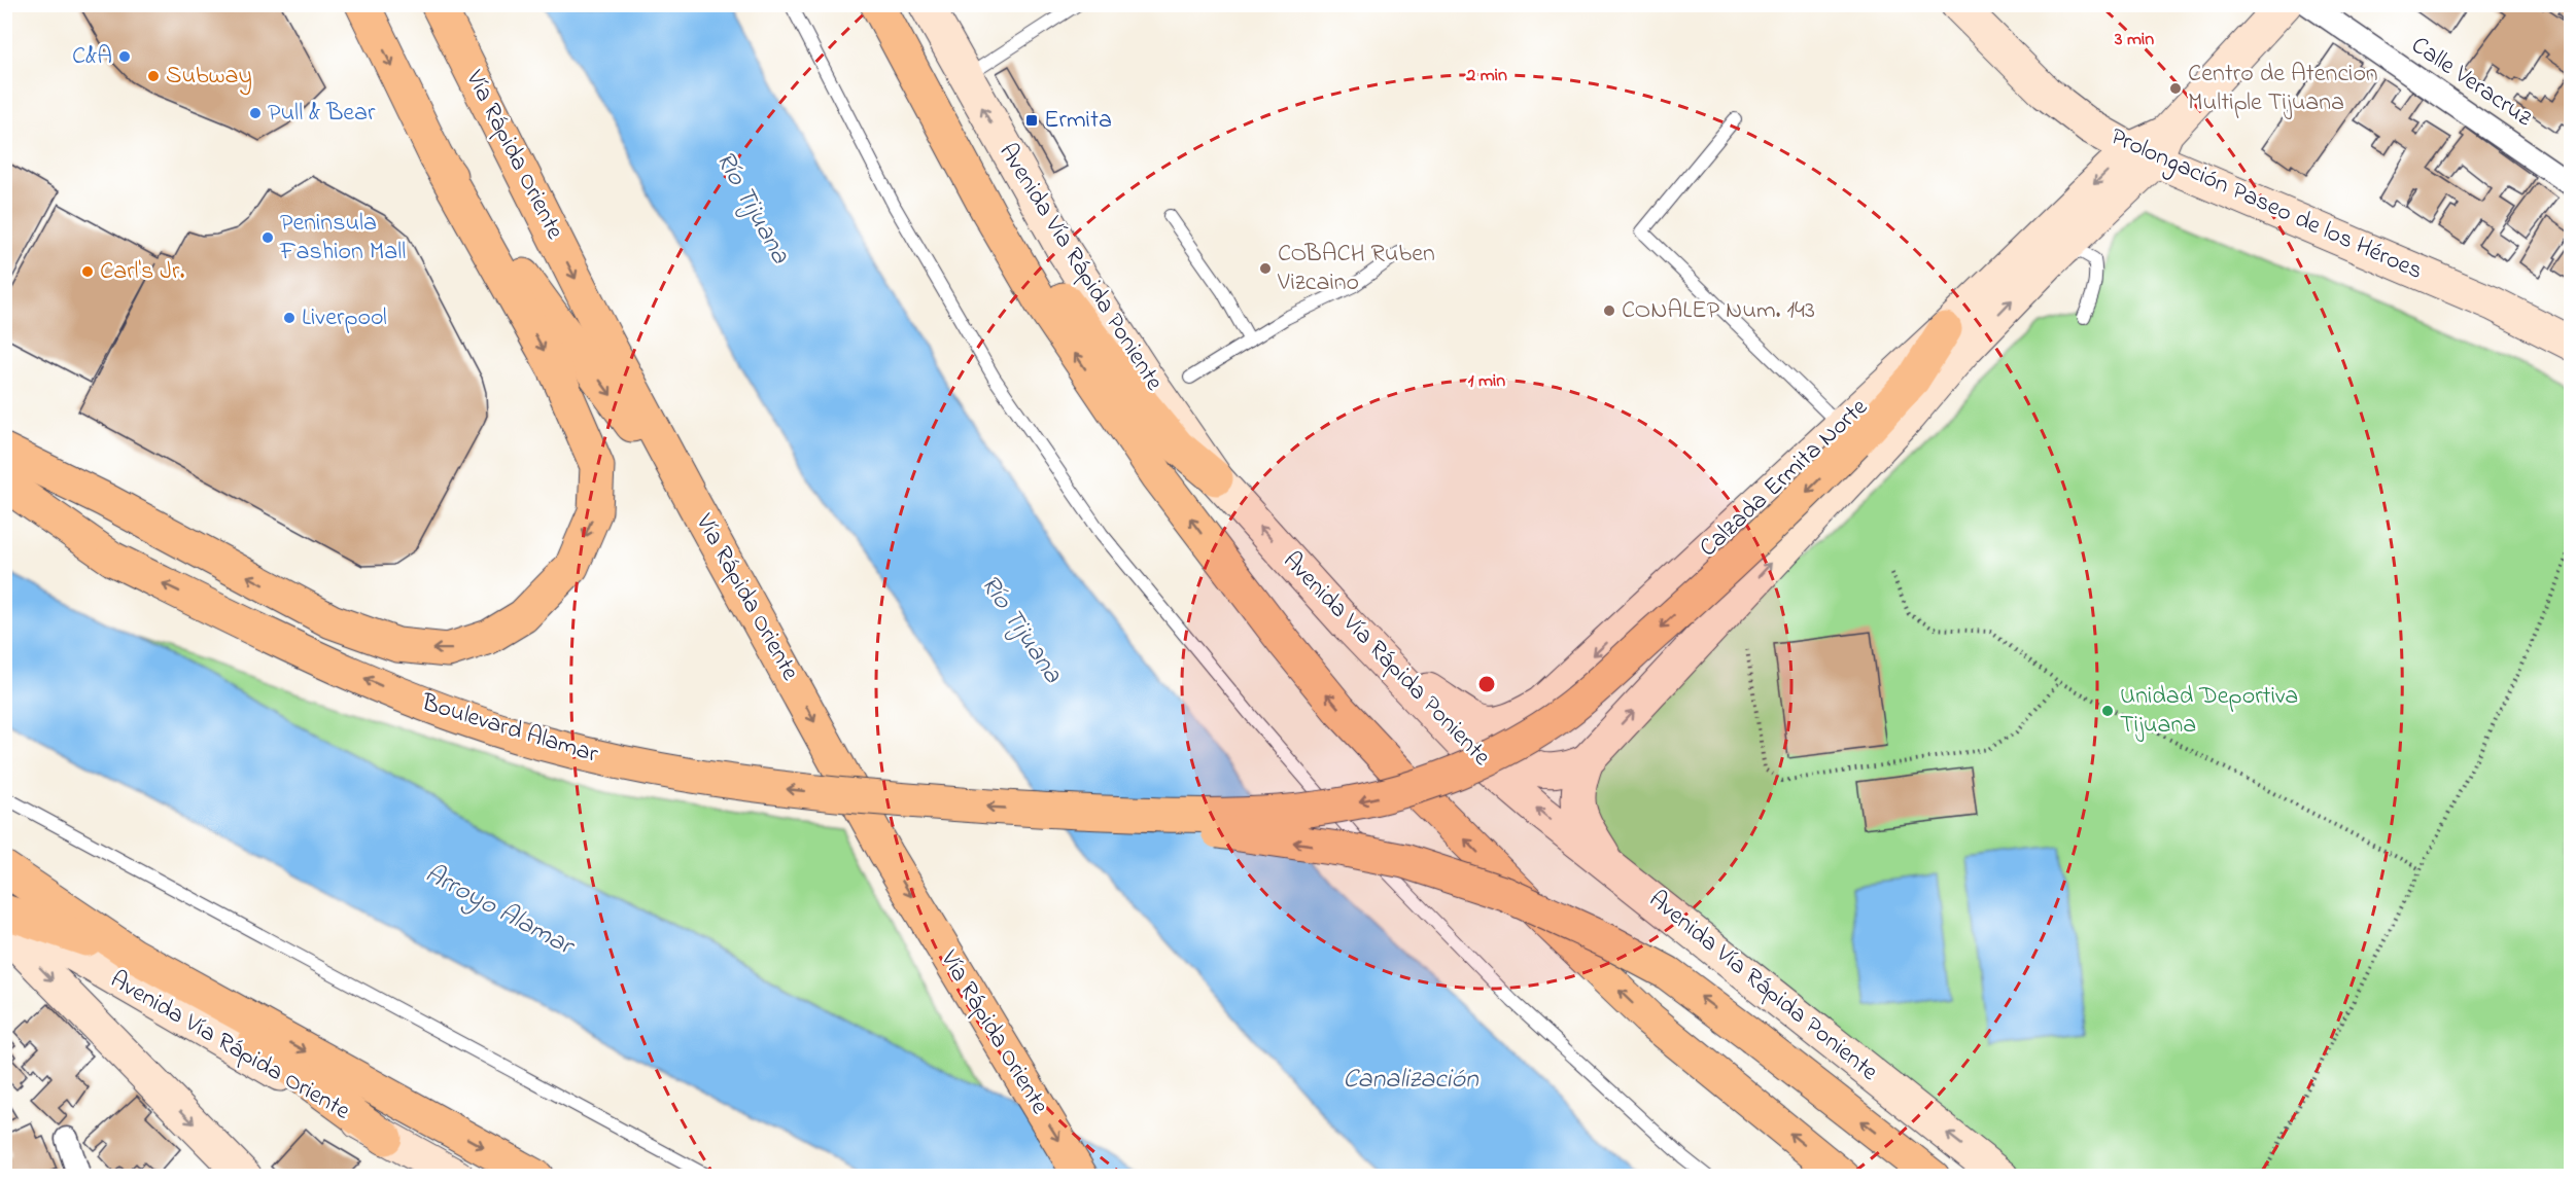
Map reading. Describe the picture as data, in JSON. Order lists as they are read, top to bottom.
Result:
{
  "streets": {
    "highway": ["Vía Rápida Oriente", "Avenida Vía Rápida Poniente", "Boulevard Alamar"],
    "main road": ["Prolongación Paseo de los Héroes", "Calzada Ermita Norte", "Avenida Vía Rápida Oriente"],
    "street": ["Calle Veracruz"]
  },
  "crossings": [
    ["Prolongación Paseo de los Héroes", "Calzada Ermita Norte"],
    ["Avenida Vía Rápida Poniente", "Calzada Ermita Norte"]
  ],
  "one_way": ["Avenida Vía Rápida Poniente", "Boulevard Alamar"],
  "water": ["Río Tijuana", "Arroyo Alamar", "Canalización"],
  "places": {
    "other": [
      "C&A",
      "Subway",
      "Centro de Atencion Multiple Tijuana",
      "Pull & Bear",
      "Peninsula Fashion Mall",
      "COBACH Ruben Vizcaino",
      "Carl's Jr.",
      "CONALEP Num. 143",
      "Liverpool",
      "Unidad Deportiva Tijuana"
    ],
    "transit": ["Ermita"]
  },
  "rings": ["3 min", "2 min", "1 min"]
}
